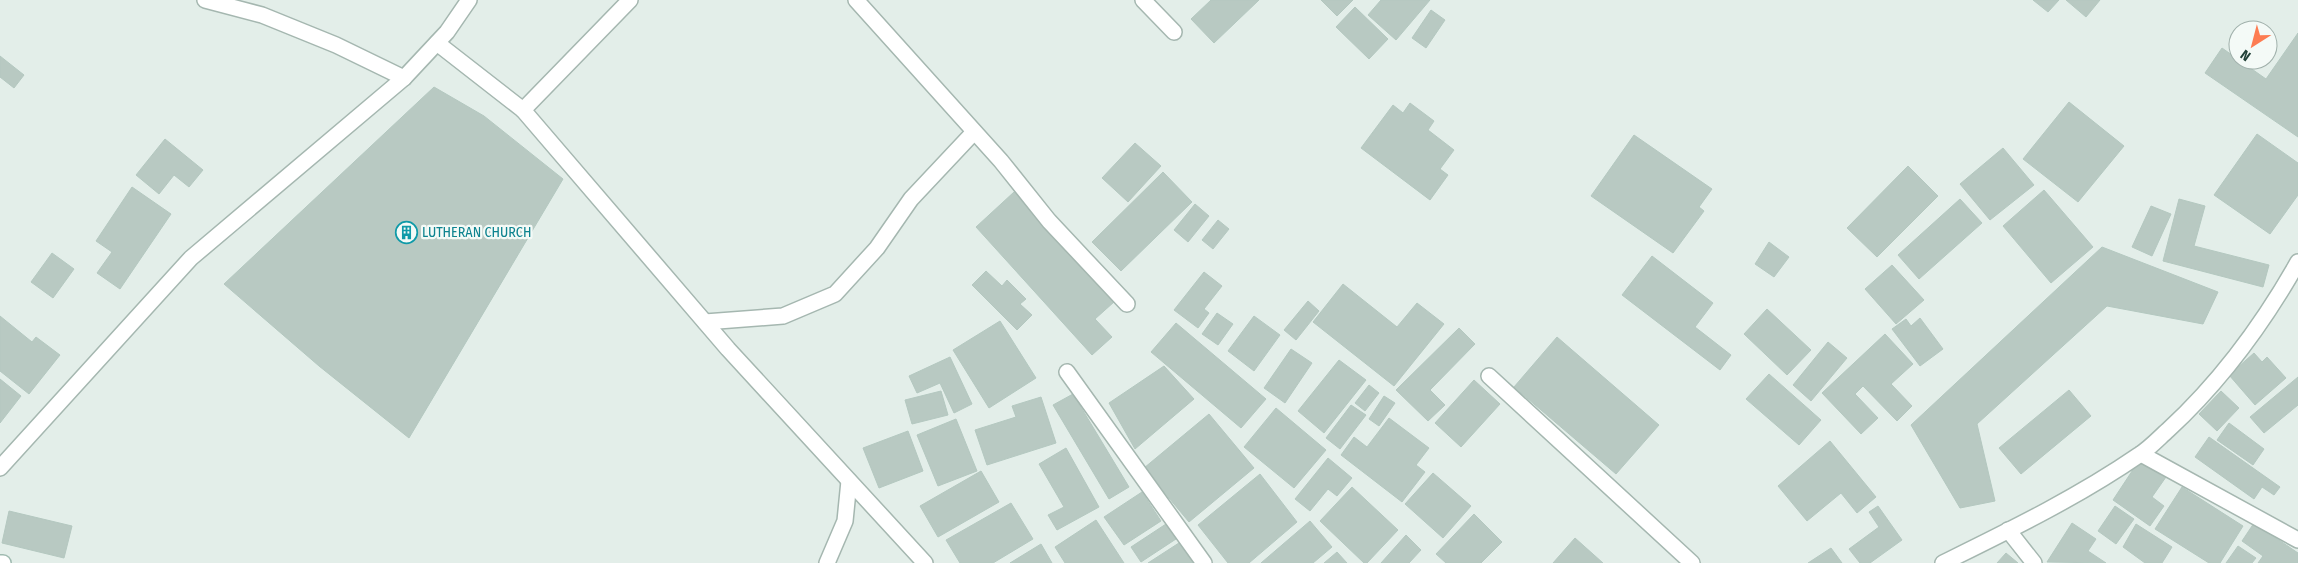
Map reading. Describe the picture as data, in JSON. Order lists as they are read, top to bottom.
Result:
{
  "places": {
    "building": ["LUTHERAN CHURCH"]
  },
  "north": "bottom left"
}
